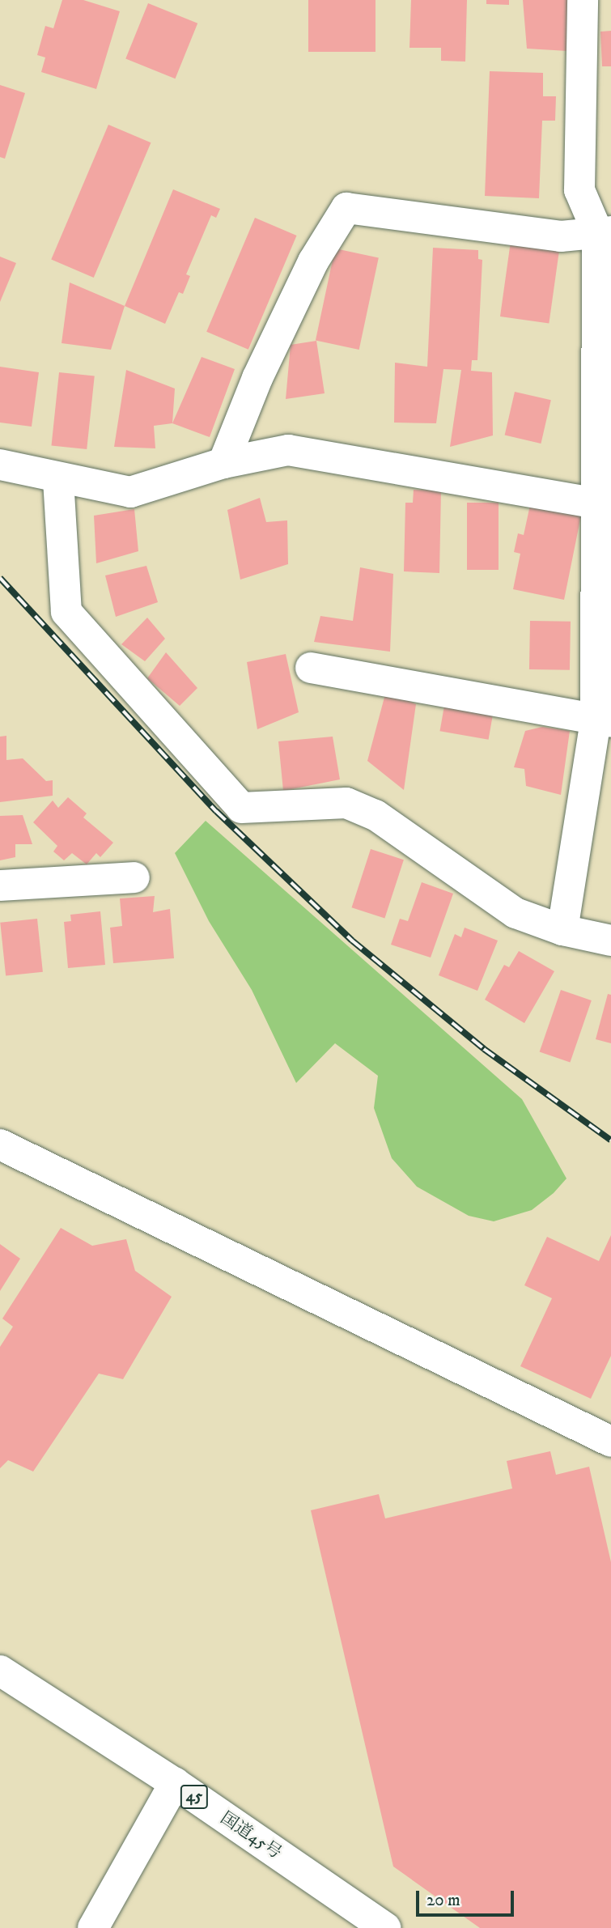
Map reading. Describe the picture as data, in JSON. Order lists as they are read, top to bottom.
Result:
{
  "streets": {
    "main road": ["45", "国道45号"]
  },
  "scale_bar": "20 m"
}
